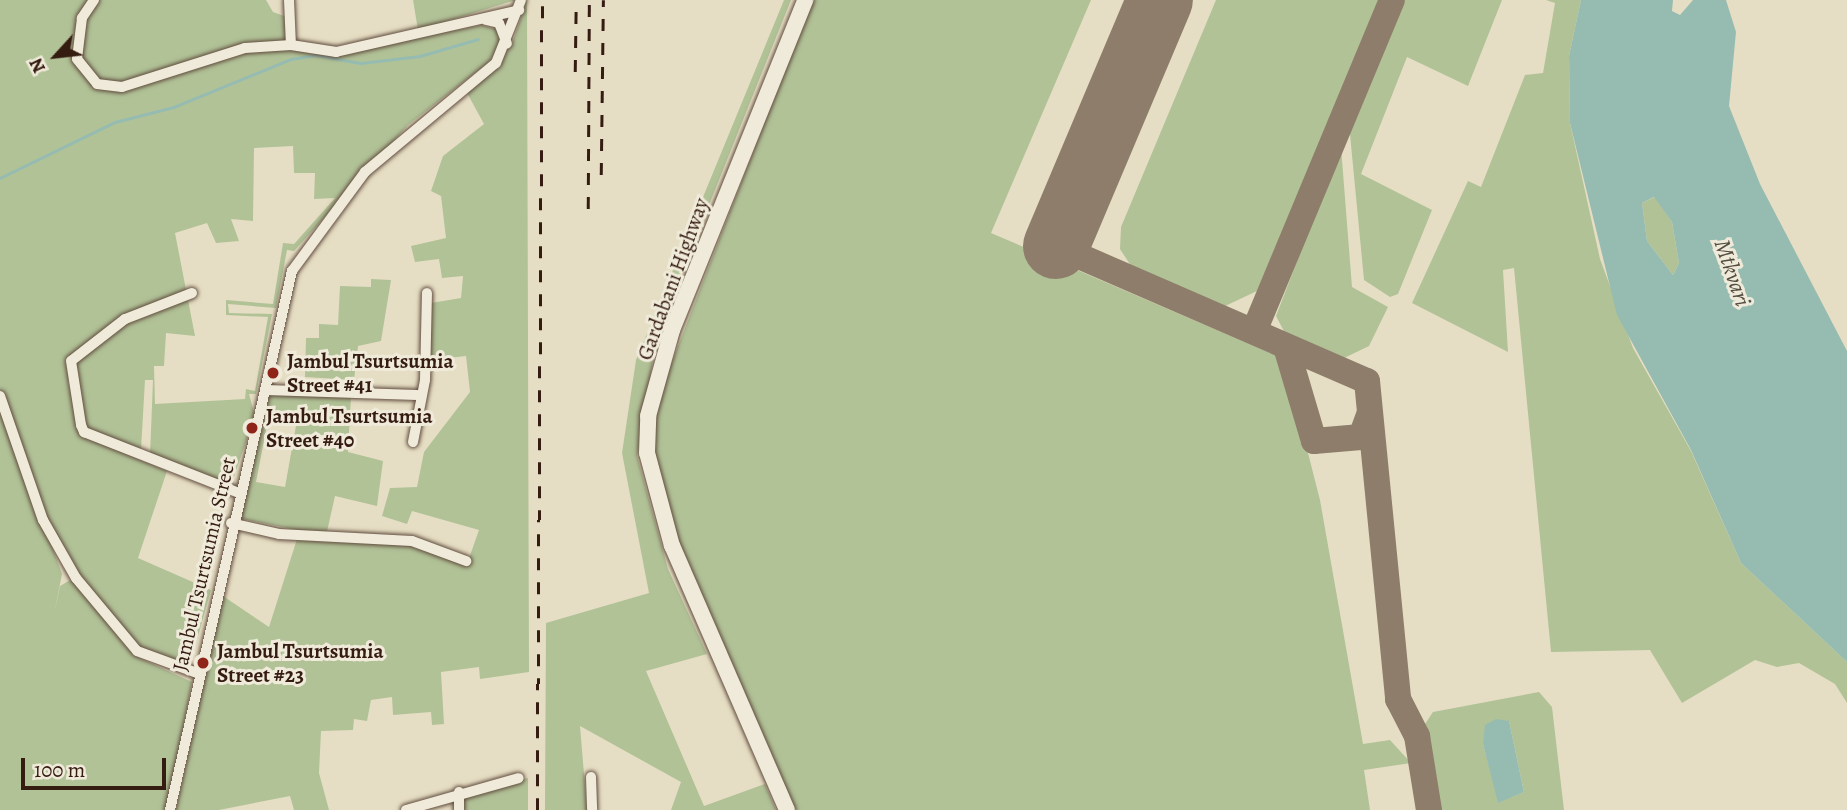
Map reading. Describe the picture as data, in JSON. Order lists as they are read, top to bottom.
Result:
{
  "streets": {
    "main road": ["Gardabani Highway"],
    "street": ["Jambul Tsurtsumia Street"]
  },
  "water": ["Mtkvari"],
  "places": ["Jambul Tsurtsumia Street #41", "Jambul Tsurtsumia Street #40", "Jambul Tsurtsumia Street #23"],
  "scale_bar": "100 m",
  "north": "bottom left"
}
